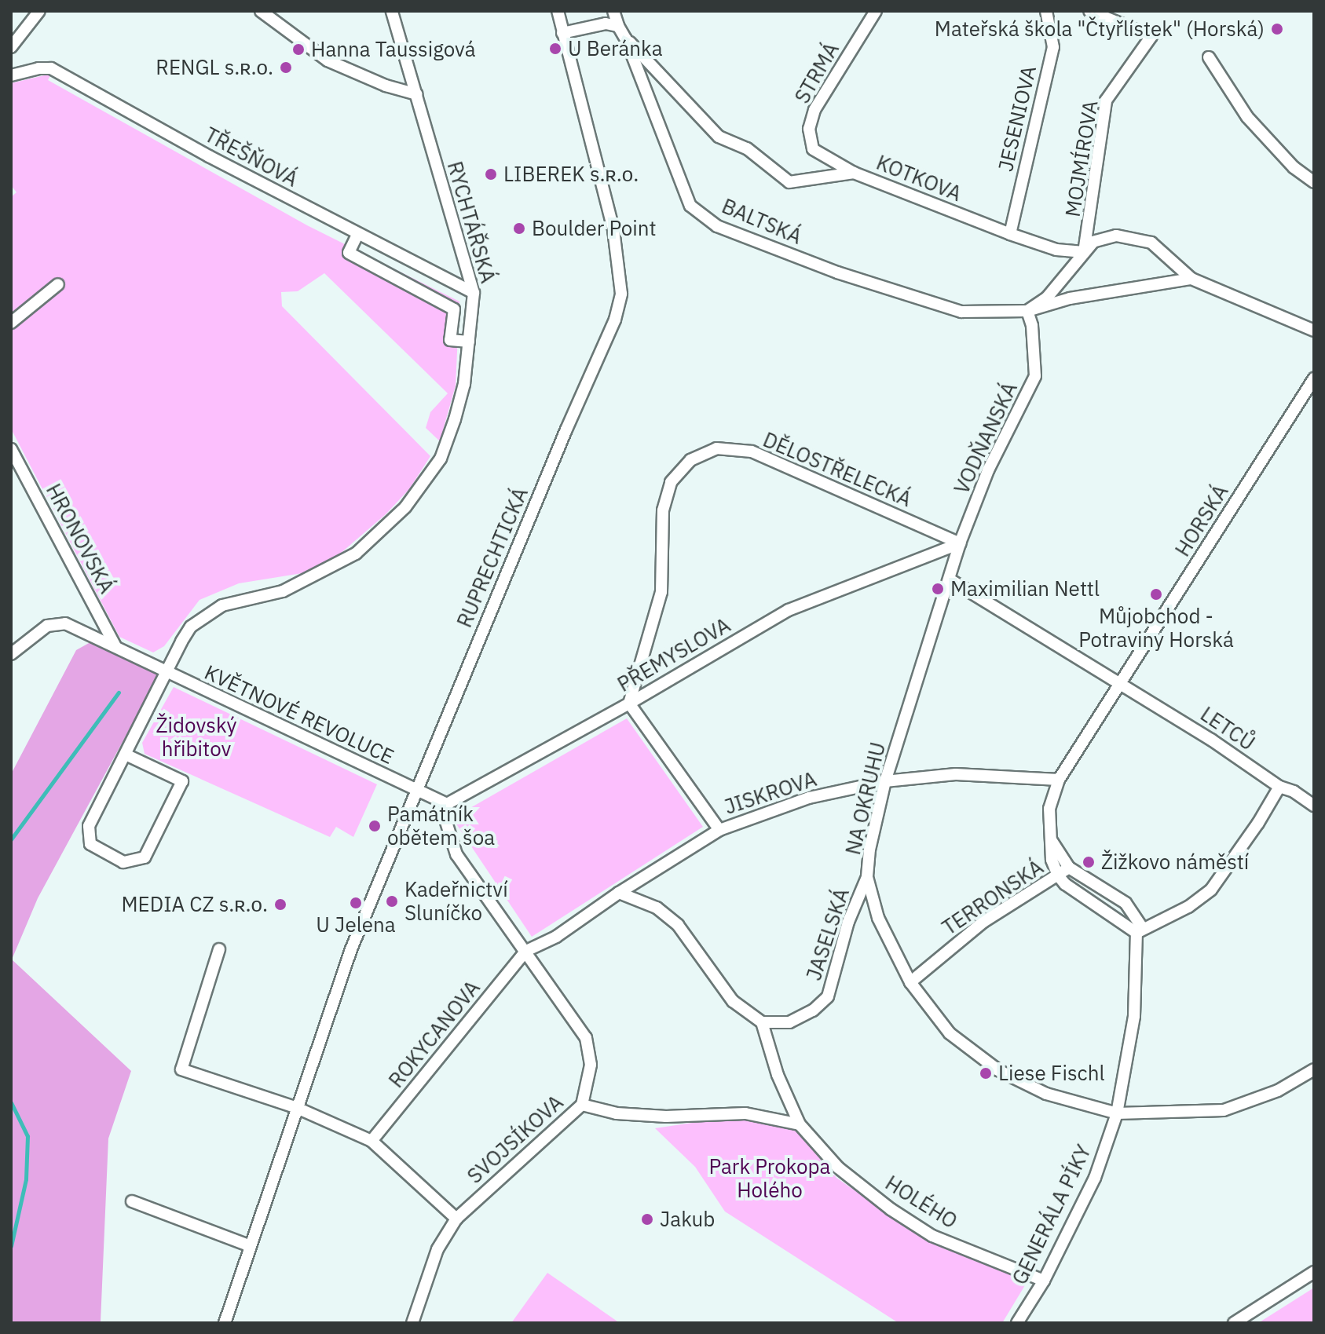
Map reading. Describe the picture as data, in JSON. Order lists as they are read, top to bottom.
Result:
{
  "streets": {
    "street": [
      "STRMÁ",
      "JESENIOVA",
      "TŘEŠŇOVÁ",
      "MOJMÍROVA",
      "KOTKOVA",
      "BALTSKÁ",
      "RYCHTÁŘSKÁ",
      "VODŇANSKÁ",
      "DĚLOSTŘELECKÁ",
      "HORSKÁ",
      "HRONOVSKÁ",
      "RUPRECHTICKÁ",
      "PŘEMYSLOVA",
      "KVĚTNOVÉ REVOLUCE",
      "LETCŮ",
      "JISKROVA",
      "NA OKRUHU",
      "TERRONSKÁ",
      "JASELSKÁ",
      "ROKYCANOVA",
      "SVOJSÍKOVA",
      "HOLÉHO",
      "GENERÁLA PÍKY"
    ]
  },
  "crossings": [
    ["STRMÁ", "KOTKOVA"],
    ["JESENIOVA", "KOTKOVA"],
    ["TŘEŠŇOVÁ", "RYCHTÁŘSKÁ"],
    ["MOJMÍROVA", "KOTKOVA"],
    ["KOTKOVA", "BALTSKÁ"],
    ["BALTSKÁ", "VODŇANSKÁ"],
    ["RYCHTÁŘSKÁ", "KVĚTNOVÉ REVOLUCE"],
    ["VODŇANSKÁ", "DĚLOSTŘELECKÁ"],
    ["VODŇANSKÁ", "PŘEMYSLOVA"],
    ["VODŇANSKÁ", "LETCŮ"],
    ["VODŇANSKÁ", "NA OKRUHU"],
    ["DĚLOSTŘELECKÁ", "PŘEMYSLOVA"],
    ["HORSKÁ", "LETCŮ"],
    ["HORSKÁ", "JISKROVA"],
    ["HORSKÁ", "TERRONSKÁ"],
    ["HRONOVSKÁ", "KVĚTNOVÉ REVOLUCE"],
    ["RUPRECHTICKÁ", "PŘEMYSLOVA"],
    ["RUPRECHTICKÁ", "KVĚTNOVÉ REVOLUCE"],
    ["PŘEMYSLOVA", "KVĚTNOVÉ REVOLUCE"],
    ["LETCŮ", "NA OKRUHU"],
    ["JISKROVA", "NA OKRUHU"],
    ["JISKROVA", "ROKYCANOVA"],
    ["JISKROVA", "SVOJSÍKOVA"],
    ["NA OKRUHU", "TERRONSKÁ"],
    ["NA OKRUHU", "JASELSKÁ"],
    ["NA OKRUHU", "GENERÁLA PÍKY"],
    ["JASELSKÁ", "HOLÉHO"],
    ["ROKYCANOVA", "SVOJSÍKOVA"],
    ["HOLÉHO", "GENERÁLA PÍKY"]
  ],
  "parks": ["Židovský hřibitov", "Park Prokopa Holého"],
  "places": [
    "Mateřská škola \"Čtyřlístek\" (Horská)",
    "U Beránka",
    "Hanna Taussigová",
    "RENGL s.ʀ.ᴏ.",
    "LIBEREK s.ʀ.ᴏ.",
    "Boulder Point",
    "Maximilian Nettl",
    "Můjobchod - Potraviny Horská",
    "Památník obětem šoa",
    "Žižkovo náměstí",
    "Kadeřnictví Sluníčko",
    "U Jelena",
    "MEDIA CZ s.ʀ.ᴏ.",
    "Liese Fischl",
    "Jakub"
  ]
}
